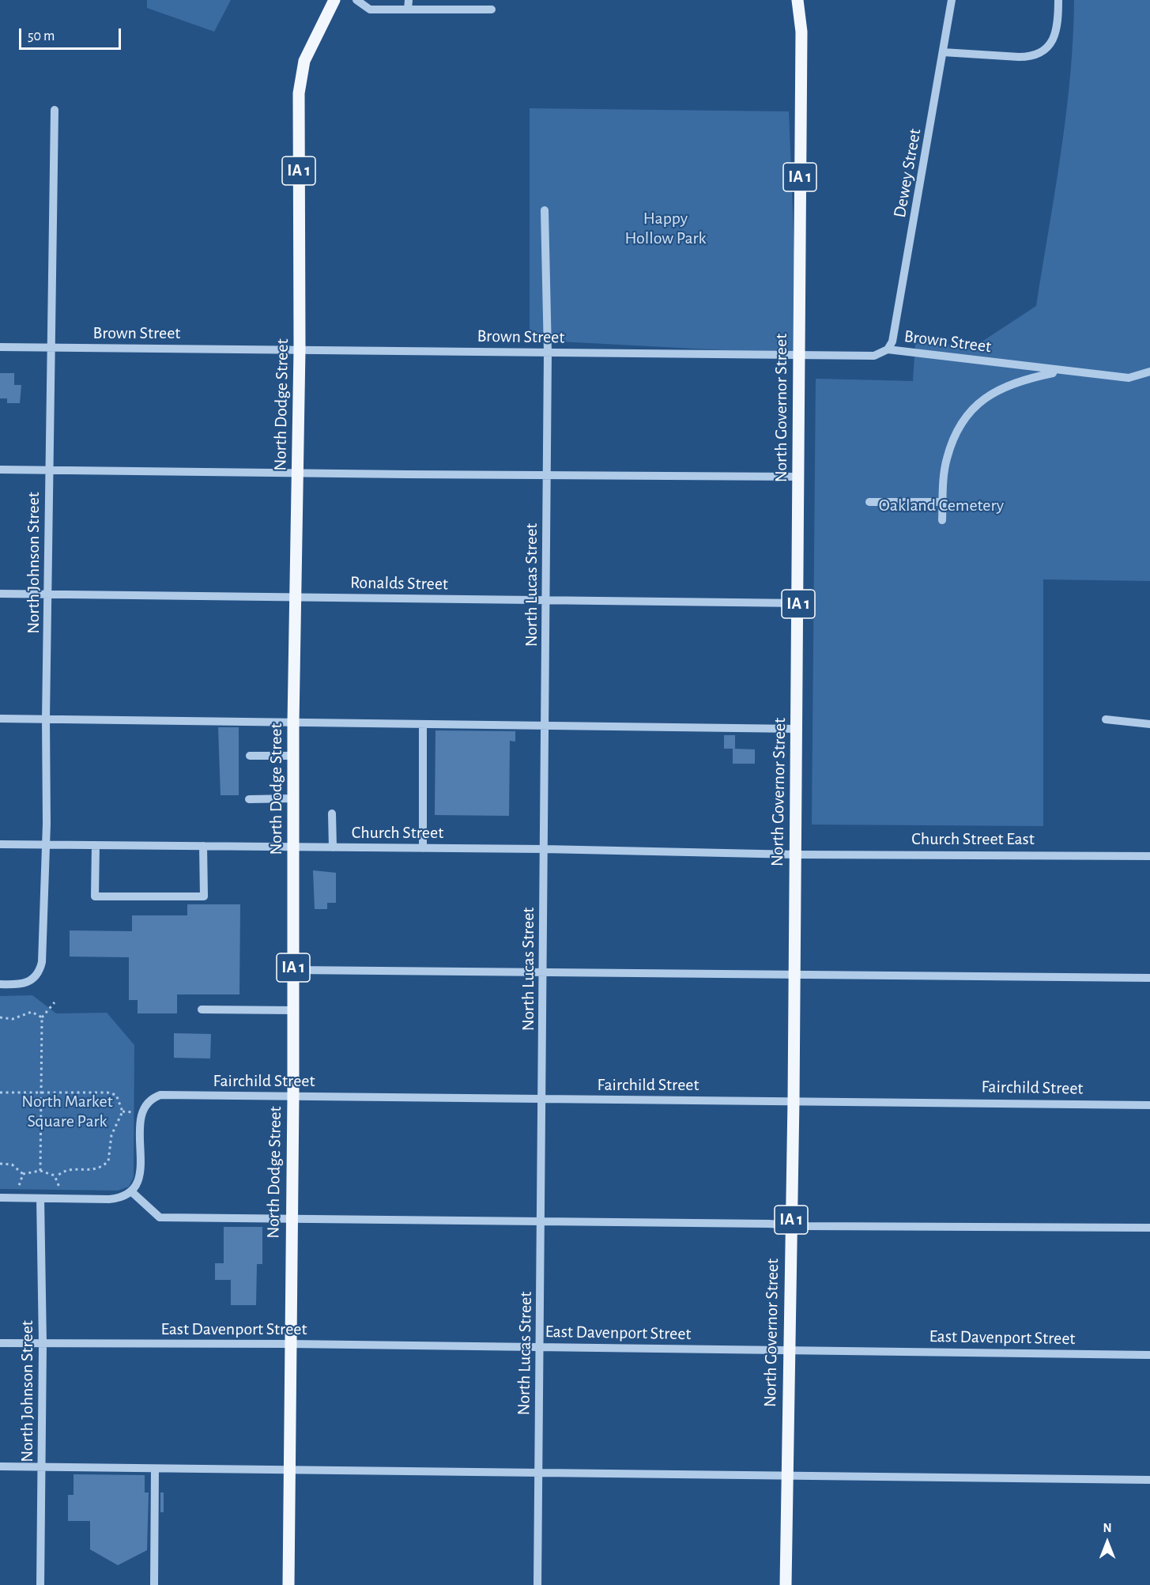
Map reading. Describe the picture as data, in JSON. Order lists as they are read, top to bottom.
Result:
{
  "streets": {
    "main road": ["IA 1", "North Dodge Street", "North Governor Street"],
    "street": [
      "Dewey Street",
      "Brown Street",
      "North Johnson Street",
      "Ronalds Street",
      "North Lucas Street",
      "Church Street",
      "Church Street East",
      "Fairchild Street",
      "East Davenport Street"
    ]
  },
  "crossings": [
    ["Dewey Street", "Brown Street"],
    ["Brown Street", "North Dodge Street"],
    ["Brown Street", "North Governor Street"],
    ["Brown Street", "North Johnson Street"],
    ["Brown Street", "North Lucas Street"],
    ["North Dodge Street", "Ronalds Street"],
    ["North Dodge Street", "Church Street"],
    ["North Dodge Street", "Fairchild Street"],
    ["North Dodge Street", "East Davenport Street"],
    ["North Governor Street", "Ronalds Street"],
    ["North Governor Street", "Church Street"],
    ["North Governor Street", "Church Street East"],
    ["North Governor Street", "Fairchild Street"],
    ["North Governor Street", "East Davenport Street"],
    ["North Johnson Street", "Ronalds Street"],
    ["North Johnson Street", "Church Street"],
    ["North Johnson Street", "East Davenport Street"],
    ["Ronalds Street", "North Lucas Street"],
    ["North Lucas Street", "Church Street"],
    ["North Lucas Street", "Fairchild Street"],
    ["North Lucas Street", "East Davenport Street"],
    ["Church Street", "Church Street East"]
  ],
  "parks": ["Happy Hollow Park", "Oakland Cemetery", "North Market Square Park"],
  "scale_bar": "50 m",
  "north": "top"
}
